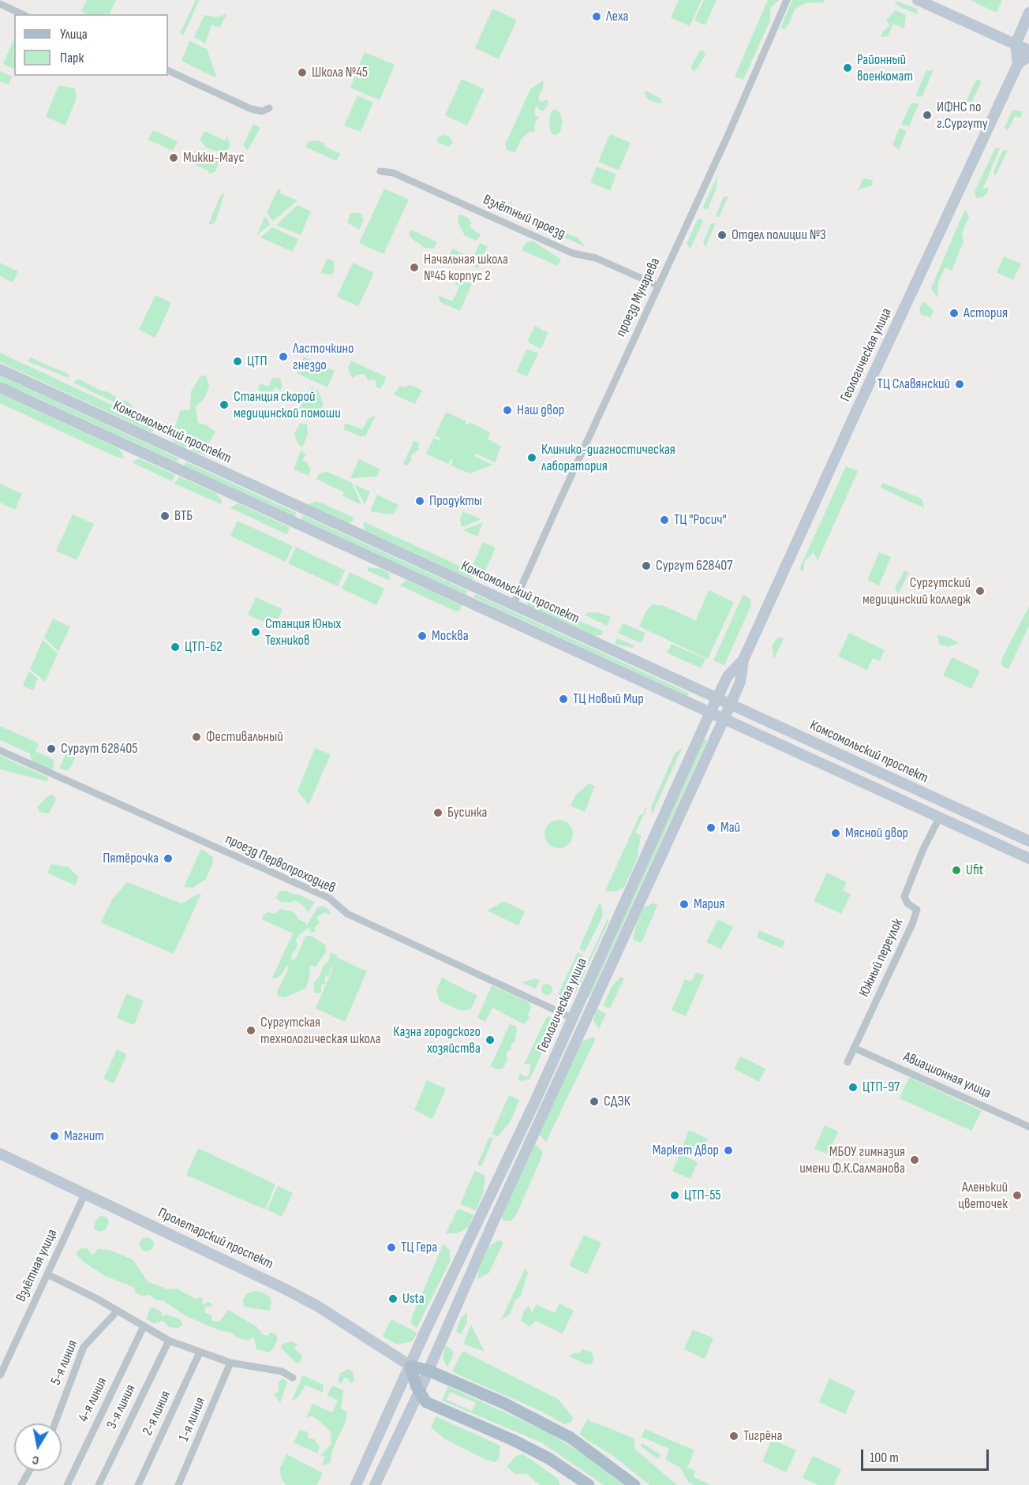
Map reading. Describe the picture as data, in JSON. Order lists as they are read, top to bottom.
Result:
{
  "streets": {
    "main road": ["Геологическая улица", "Комсомольский проспект", "Пролетарский проспект"],
    "street": [
      "Взлётный проезд",
      "проезд Мунарева",
      "проезд Первопроходцев",
      "Южный переулок",
      "Авиационная улица",
      "Взлётная улица",
      "5-я линия",
      "4-я линия",
      "3-я линия",
      "2-я линия",
      "1-я линия"
    ]
  },
  "crossings": [
    ["Взлётный проезд", "проезд Мунарева"],
    ["проезд Мунарева", "Комсомольский проспект"],
    ["Геологическая улица", "Комсомольский проспект"],
    ["Геологическая улица", "проезд Первопроходцев"],
    ["Геологическая улица", "Пролетарский проспект"],
    ["Комсомольский проспект", "Южный переулок"],
    ["Южный переулок", "Авиационная улица"],
    ["Пролетарский проспект", "Взлётная улица"]
  ],
  "places": [
    "Леха",
    "Районный военкомат",
    "Школа №45",
    "ИФНС по г.Сургуту",
    "Микки-Маус",
    "Отдел полиции №3",
    "Начальная школа №45 корпус 2",
    "Астория",
    "Ласточкино гнездо",
    "ЦТП",
    "ТЦ Славянский",
    "Cтанция скорой медицинской помоши",
    "Наш двор",
    "Клинико-диагностическая лаборатория",
    "Продукты",
    "ВТБ",
    "ТЦ \"Росич\"",
    "Сургут 628407",
    "Сургутский медицинский колледж",
    "Станция Юных Техников",
    "Москва",
    "ЦТП-62",
    "ТЦ Новый Мир",
    "Фестивальный",
    "Сургут 628405",
    "Бусинка",
    "Май",
    "Мясной двор",
    "Пятёрочка",
    "Ufit",
    "Мария",
    "Сургутская технологическая школа",
    "Казна городского хозяйства",
    "ЦТП-97",
    "СДЭК",
    "Магнит",
    "Маркет Двор",
    "МБОУ гимназия имени Ф.К.Салманова",
    "ЦТП-55",
    "Аленький цветочек",
    "ТЦ Гера",
    "Usta",
    "Тигрёна"
  ],
  "legend": ["Улица", "Парк"],
  "scale_bar": "100 m",
  "north": "bottom"
}
